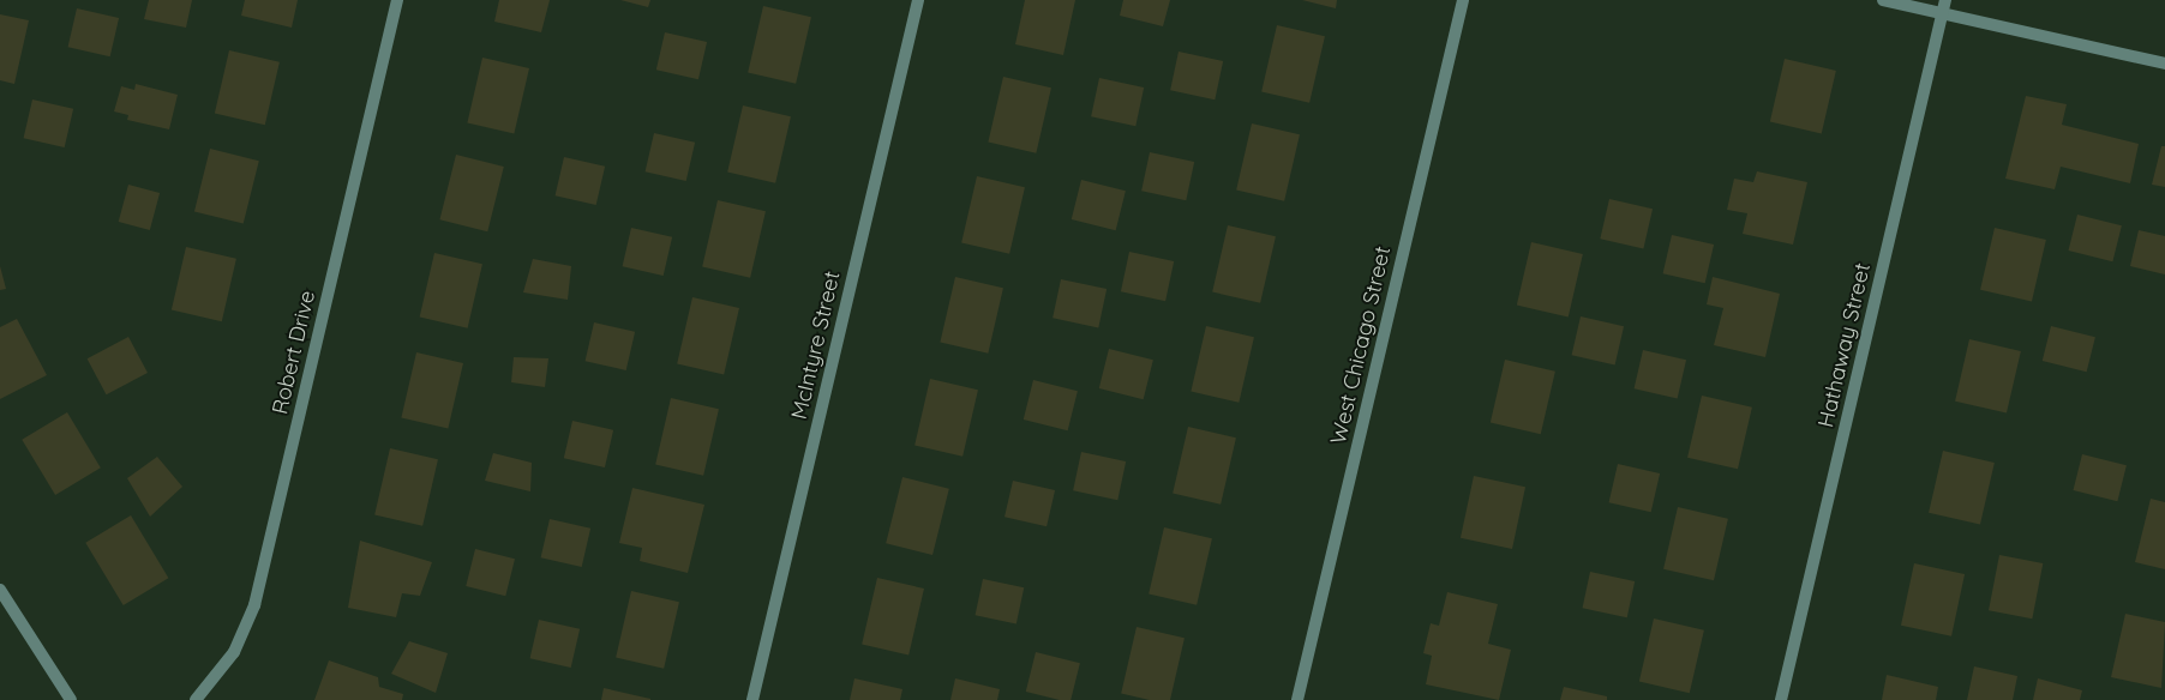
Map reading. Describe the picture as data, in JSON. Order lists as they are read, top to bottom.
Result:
{
  "streets": {
    "street": [
      "McIntyre Street",
      "West Chicago Street",
      "Hathaway Street",
      "Robert Drive"
    ]
  }
}
